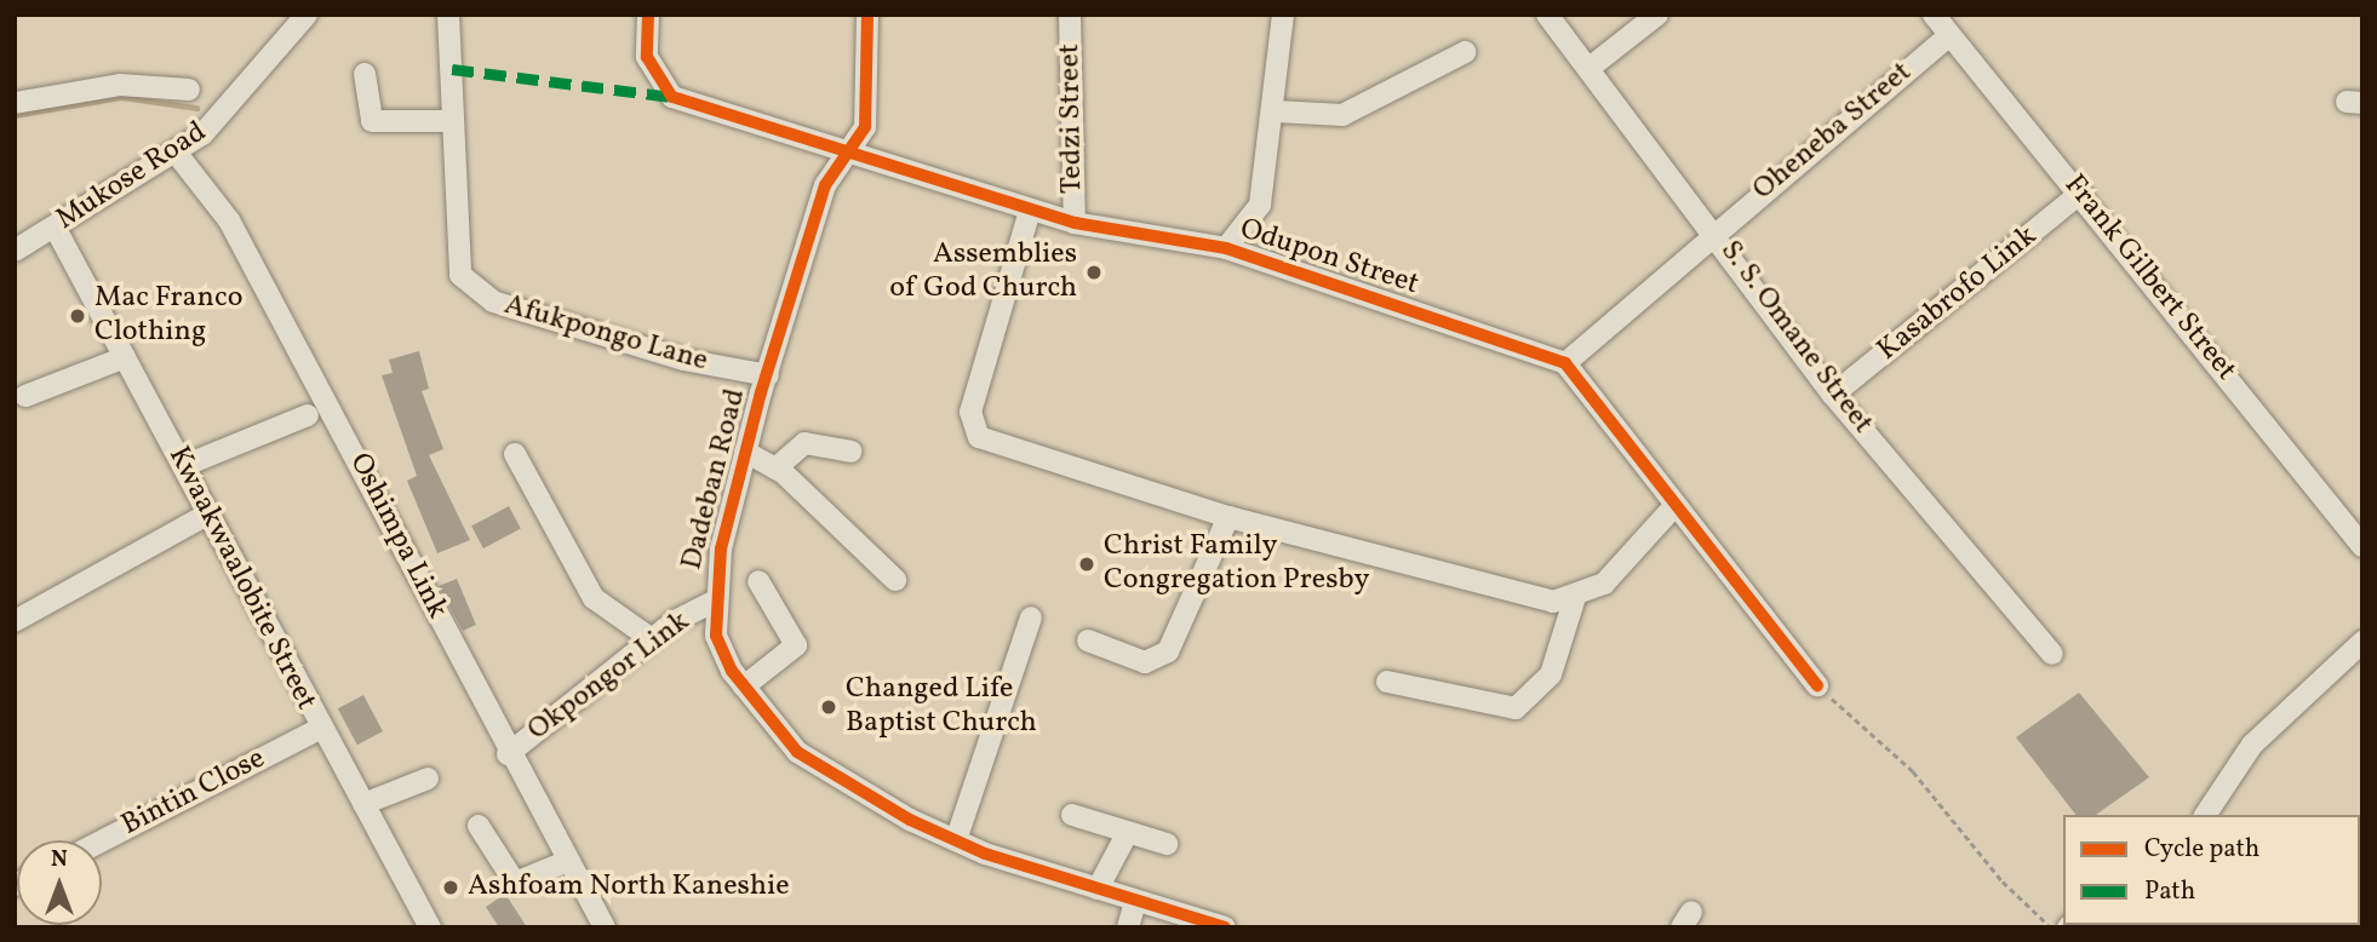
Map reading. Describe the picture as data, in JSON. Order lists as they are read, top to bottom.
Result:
{
  "streets": {
    "street": [
      "Tedzi Street",
      "Oheneba Street",
      "Mukose Road",
      "Odupon Street",
      "Frank Gilbert Street",
      "Kasabrofo Link",
      "Afukpongo Lane",
      "S. S. Omane Street",
      "Dadeban Road",
      "Oshimpa Link",
      "Kwaakwaalobite Street",
      "Okpongor Link",
      "Bintin Close"
    ]
  },
  "crossings": [
    ["Tedzi Street", "Odupon Street"],
    ["Oheneba Street", "Odupon Street"],
    ["Oheneba Street", "Frank Gilbert Street"],
    ["Oheneba Street", "S. S. Omane Street"],
    ["Mukose Road", "Oshimpa Link"],
    ["Mukose Road", "Kwaakwaalobite Street"],
    ["Odupon Street", "Dadeban Road"],
    ["Frank Gilbert Street", "Kasabrofo Link"],
    ["Kasabrofo Link", "S. S. Omane Street"],
    ["Afukpongo Lane", "Dadeban Road"],
    ["Dadeban Road", "Okpongor Link"],
    ["Oshimpa Link", "Okpongor Link"],
    ["Kwaakwaalobite Street", "Bintin Close"]
  ],
  "places": [
    "Assemblies of God Church",
    "Mac Franco Clothing",
    "Christ Family Congregation Presby",
    "Changed Life Baptist Church",
    "Ashfoam North Kaneshie"
  ],
  "legend": ["Cycle path", "Path"],
  "north": "top"
}
